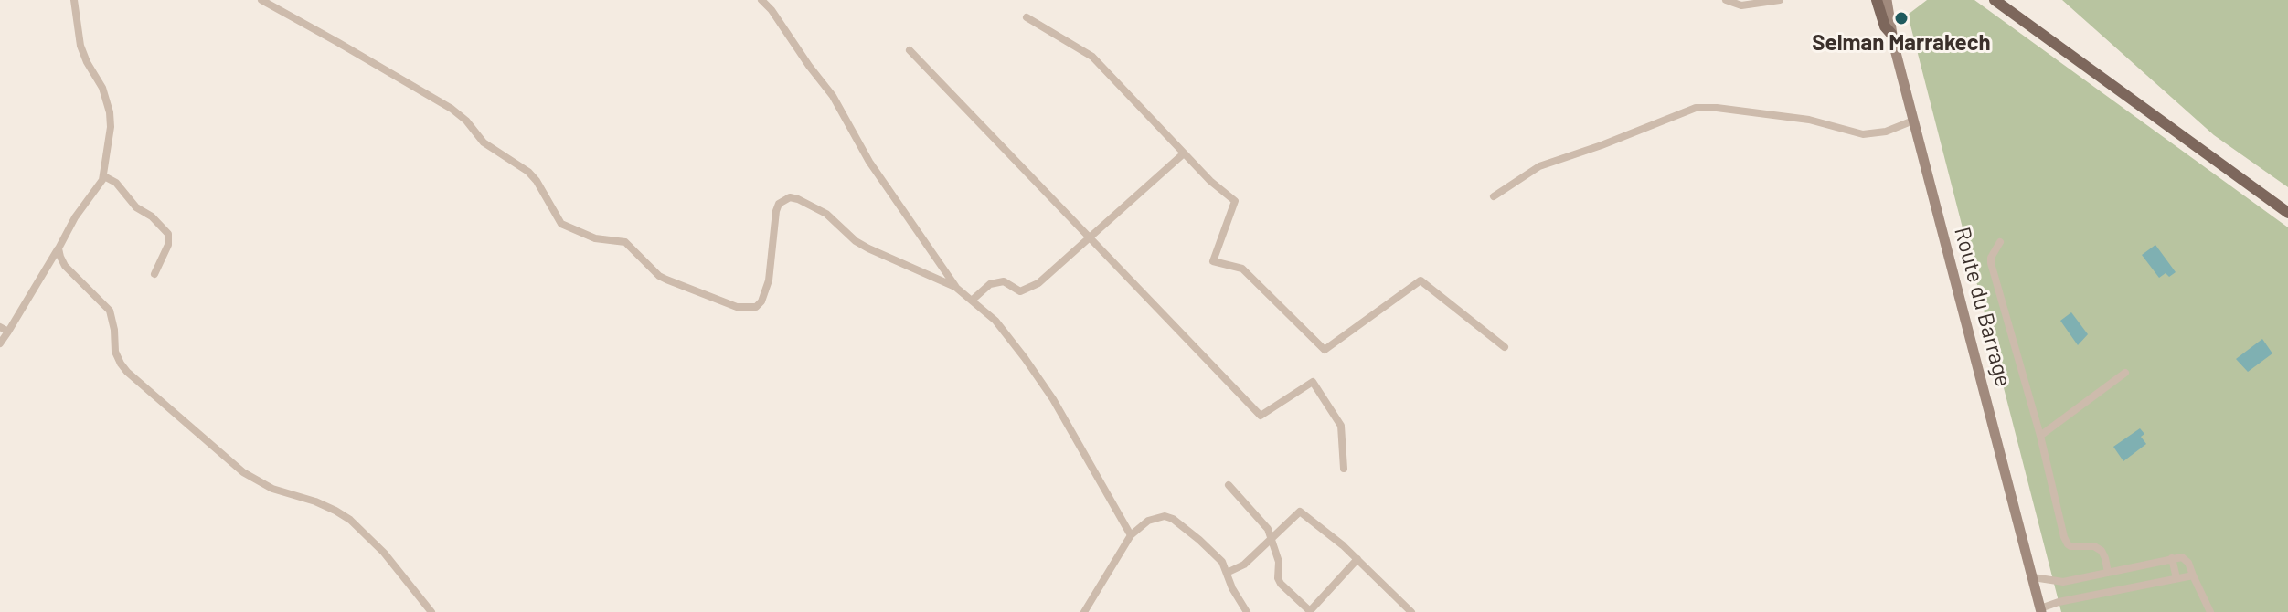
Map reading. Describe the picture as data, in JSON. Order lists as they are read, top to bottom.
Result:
{
  "streets": {
    "main road": ["Route du Barrage"]
  },
  "places": ["Selman Marrakech"]
}
